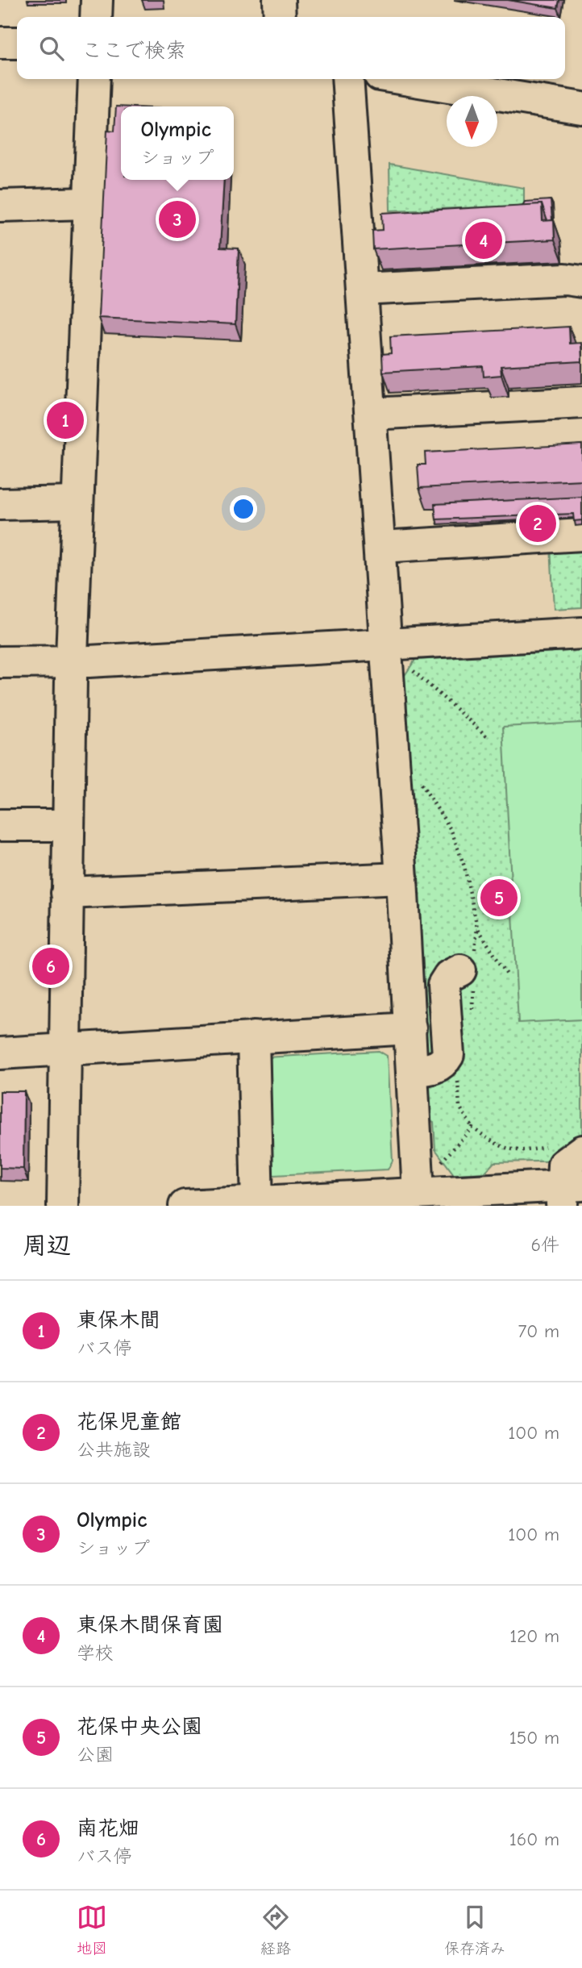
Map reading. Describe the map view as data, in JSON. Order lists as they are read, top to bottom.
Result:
{
  "north": "bottom",
  "page": {
    "search": "ここで検索",
    "popup": ["Olympic", "ショップ"],
    "pins": [
      "3",
      "4",
      "1",
      "2",
      "5",
      "6"
    ],
    "heading": ["周辺", "6件"],
    "list": [
      {
        "mark": "1",
        "name": "東保木間",
        "note": "バス停",
        "value": "70 m"
      },
      {
        "mark": "2",
        "name": "花保児童館",
        "note": "公共施設",
        "value": "100 m"
      },
      {
        "mark": "3",
        "name": "Olympic",
        "note": "ショップ",
        "value": "100 m"
      },
      {
        "mark": "4",
        "name": "東保木間保育園",
        "note": "学校",
        "value": "120 m"
      },
      {
        "mark": "5",
        "name": "花保中央公園",
        "note": "公園",
        "value": "150 m"
      },
      {
        "mark": "6",
        "name": "南花畑",
        "note": "バス停",
        "value": "160 m"
      }
    ],
    "nav": ["地図", "経路", "保存済み"]
  }
}
